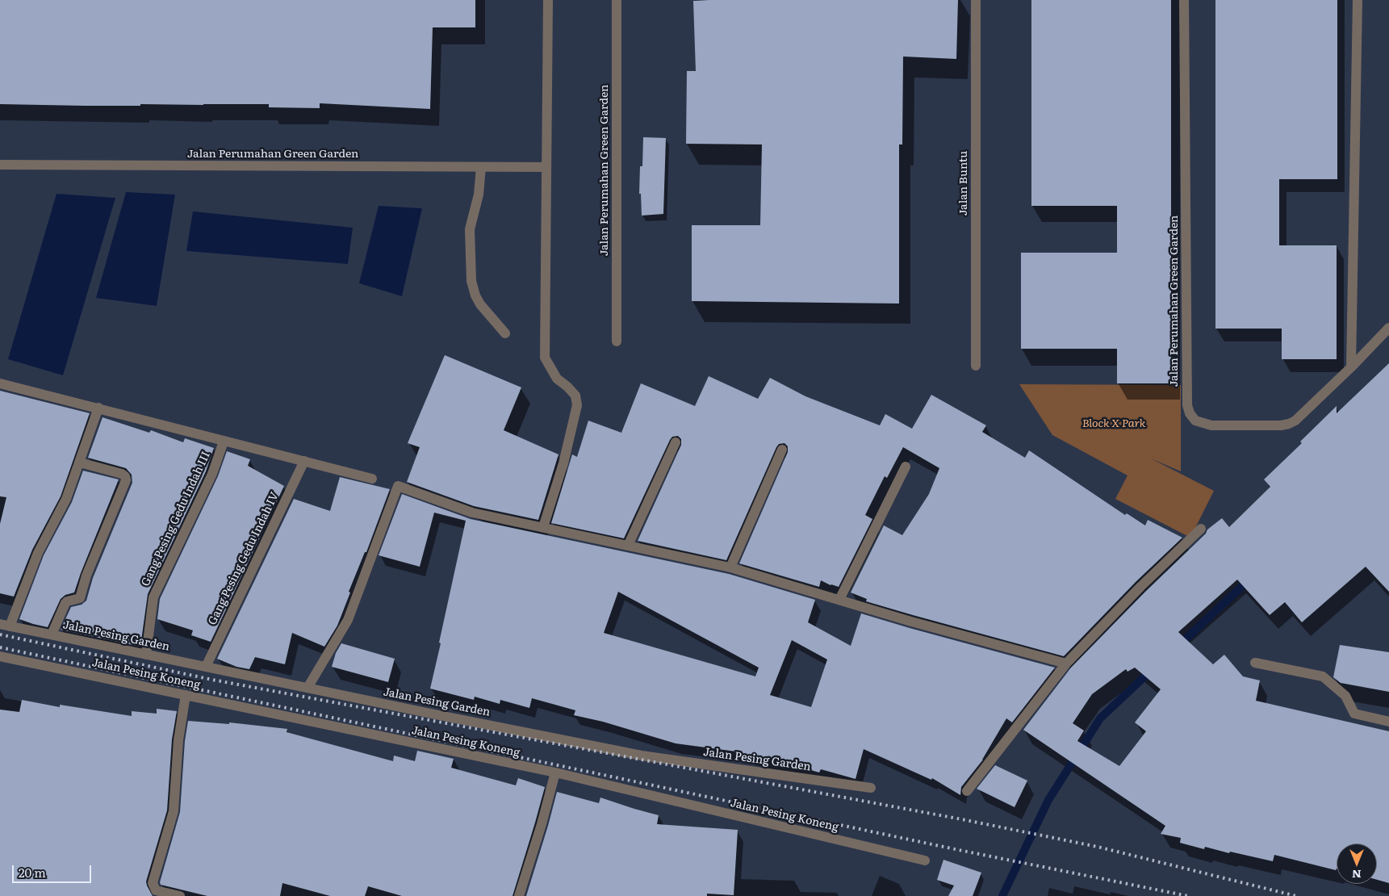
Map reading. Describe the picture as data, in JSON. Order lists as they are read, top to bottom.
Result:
{
  "streets": {
    "street": [
      "Jalan Perumahan Green Garden",
      "Jalan Buntu",
      "Gang Pesing Gedu Indah III",
      "Gang Pesing Gedu Indah IV",
      "Jalan Pesing Garden",
      "Jalan Pesing Koneng"
    ]
  },
  "crossings": [
    ["Gang Pesing Gedu Indah III", "Jalan Pesing Garden"],
    ["Gang Pesing Gedu Indah IV", "Jalan Pesing Garden"]
  ],
  "parks": ["Block X Park"],
  "scale_bar": "20 m",
  "north": "bottom"
}
